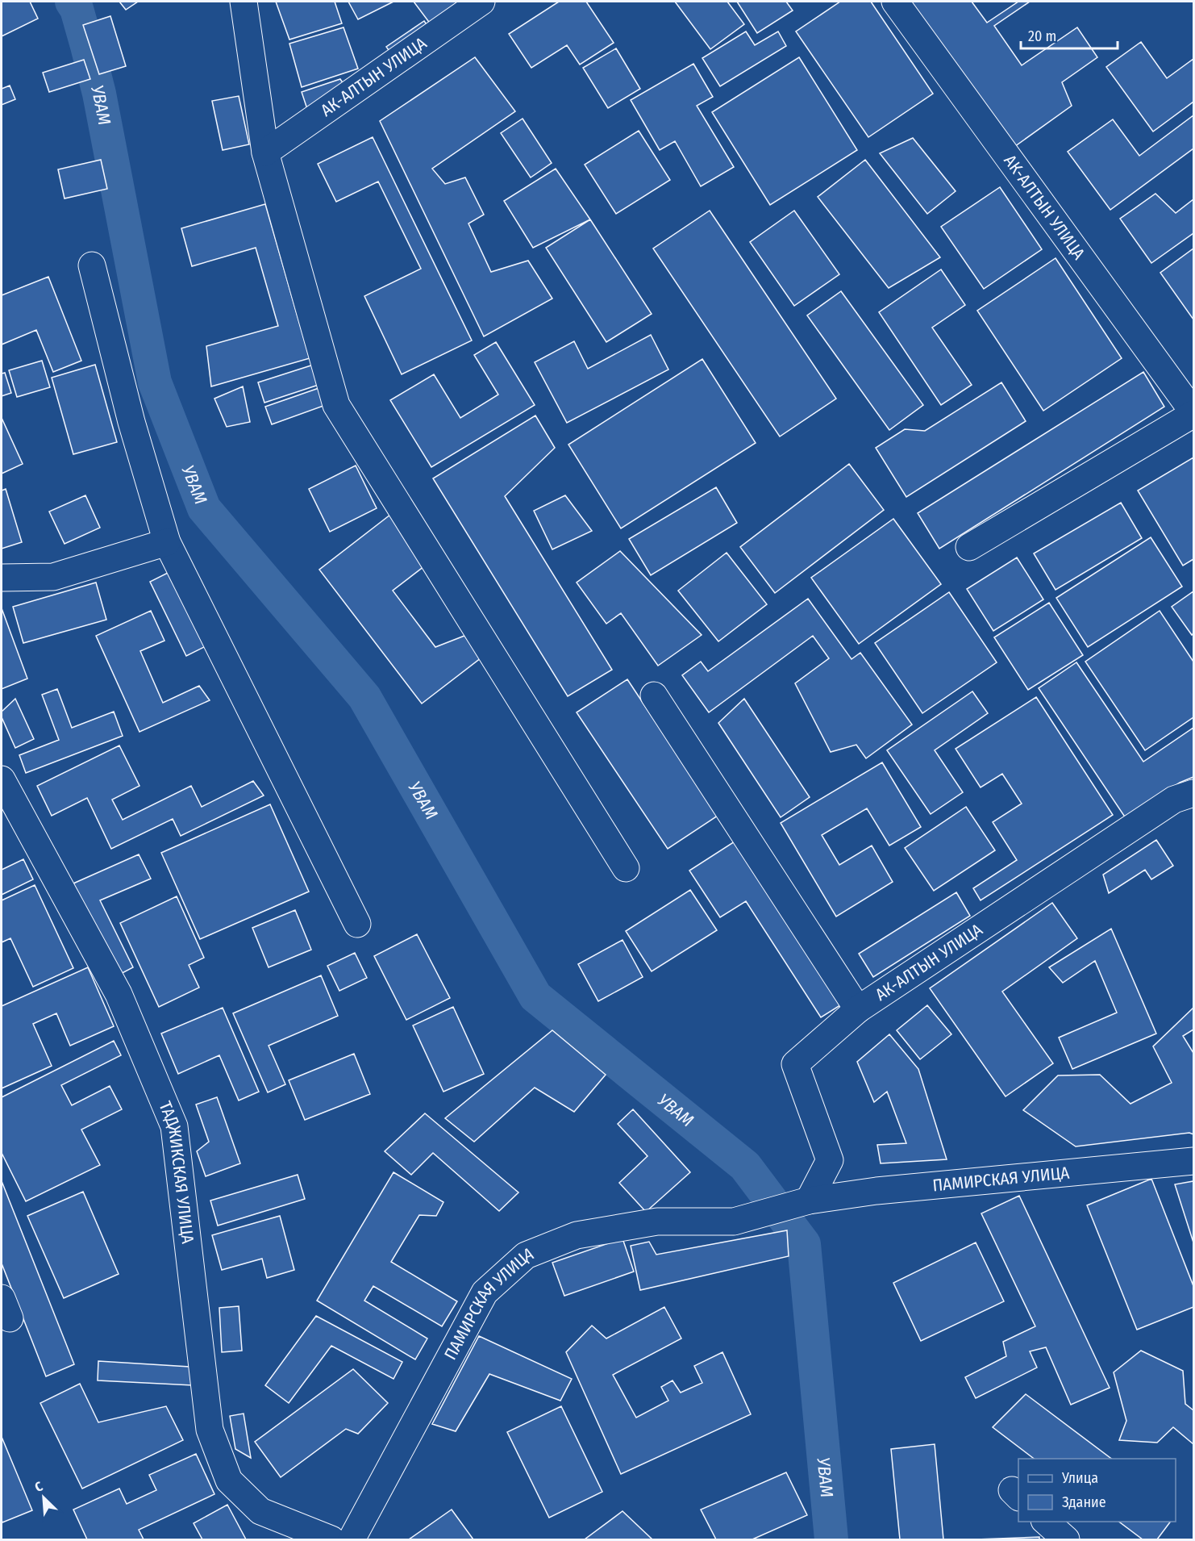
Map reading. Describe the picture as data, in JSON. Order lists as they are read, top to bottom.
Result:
{
  "streets": {
    "street": ["АК-АЛТЫН УЛИЦА", "ТАДЖИКСКАЯ УЛИЦА", "ПАМИРСКАЯ УЛИЦА"]
  },
  "crossings": [
    ["АК-АЛТЫН УЛИЦА", "ПАМИРСКАЯ УЛИЦА"]
  ],
  "water": ["УВАМ"],
  "legend": ["Улица", "Здание"],
  "scale_bar": "20 m",
  "north": "top left"
}
